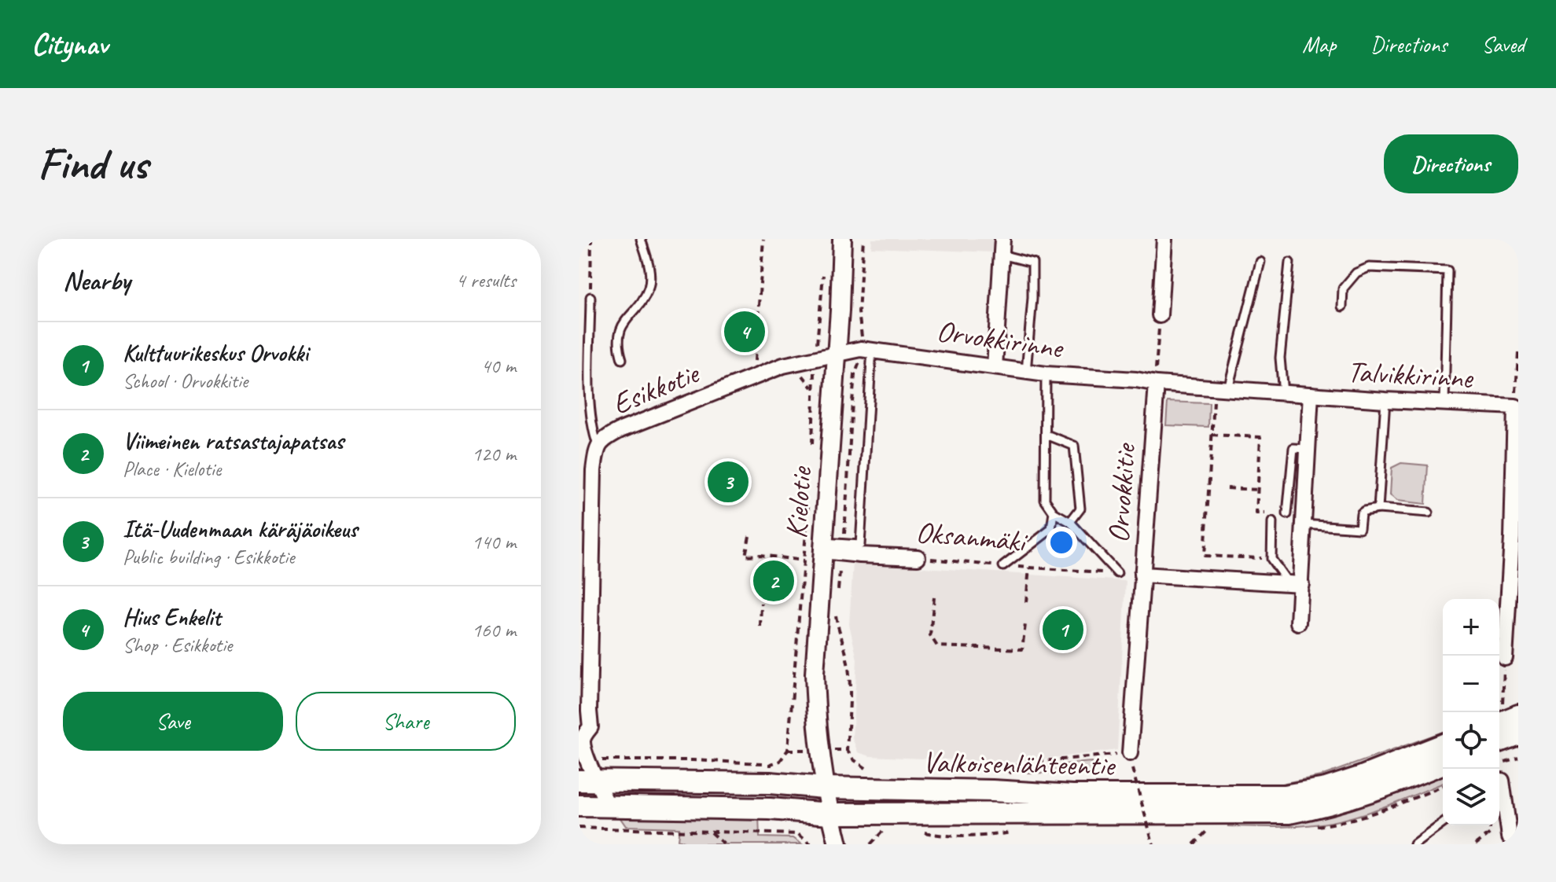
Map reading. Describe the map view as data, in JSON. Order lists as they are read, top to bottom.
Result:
{
  "streets": {
    "main road": ["Valkoisenlähteentie"],
    "street": [
      "Orvokkirinne",
      "Talvikkirinne",
      "Esikkotie",
      "Orvokkitie",
      "Kielotie",
      "Oksanmäki"
    ]
  },
  "crossings": [
    ["Orvokkirinne", "Talvikkirinne"],
    ["Orvokkirinne", "Esikkotie"],
    ["Orvokkirinne", "Orvokkitie"],
    ["Orvokkirinne", "Kielotie"],
    ["Talvikkirinne", "Orvokkitie"],
    ["Esikkotie", "Kielotie"],
    ["Esikkotie", "Valkoisenlähteentie"],
    ["Orvokkitie", "Valkoisenlähteentie"],
    ["Kielotie", "Oksanmäki"],
    ["Kielotie", "Valkoisenlähteentie"]
  ],
  "page": {
    "header": "Citynav",
    "nav": ["Map", "Directions", "Saved"],
    "buttons": [
      "Directions",
      ["Save", "Share"]
    ],
    "title": "Find us",
    "heading": ["Nearby", "4 results"],
    "pins": [
      "4",
      "3",
      "2",
      "1"
    ],
    "list": [
      {
        "mark": "1",
        "name": "Kulttuurikeskus Orvokki",
        "note": "School · Orvokkitie",
        "value": "40 m"
      },
      {
        "mark": "2",
        "name": "Viimeinen ratsastajapatsas",
        "note": "Place · Kielotie",
        "value": "120 m"
      },
      {
        "mark": "3",
        "name": "Itä-Uudenmaan käräjäoikeus",
        "note": "Public building · Esikkotie",
        "value": "140 m"
      },
      {
        "mark": "4",
        "name": "Hius Enkelit",
        "note": "Shop · Esikkotie",
        "value": "160 m"
      }
    ],
    "map_buttons": ["+", "−"]
  }
}
